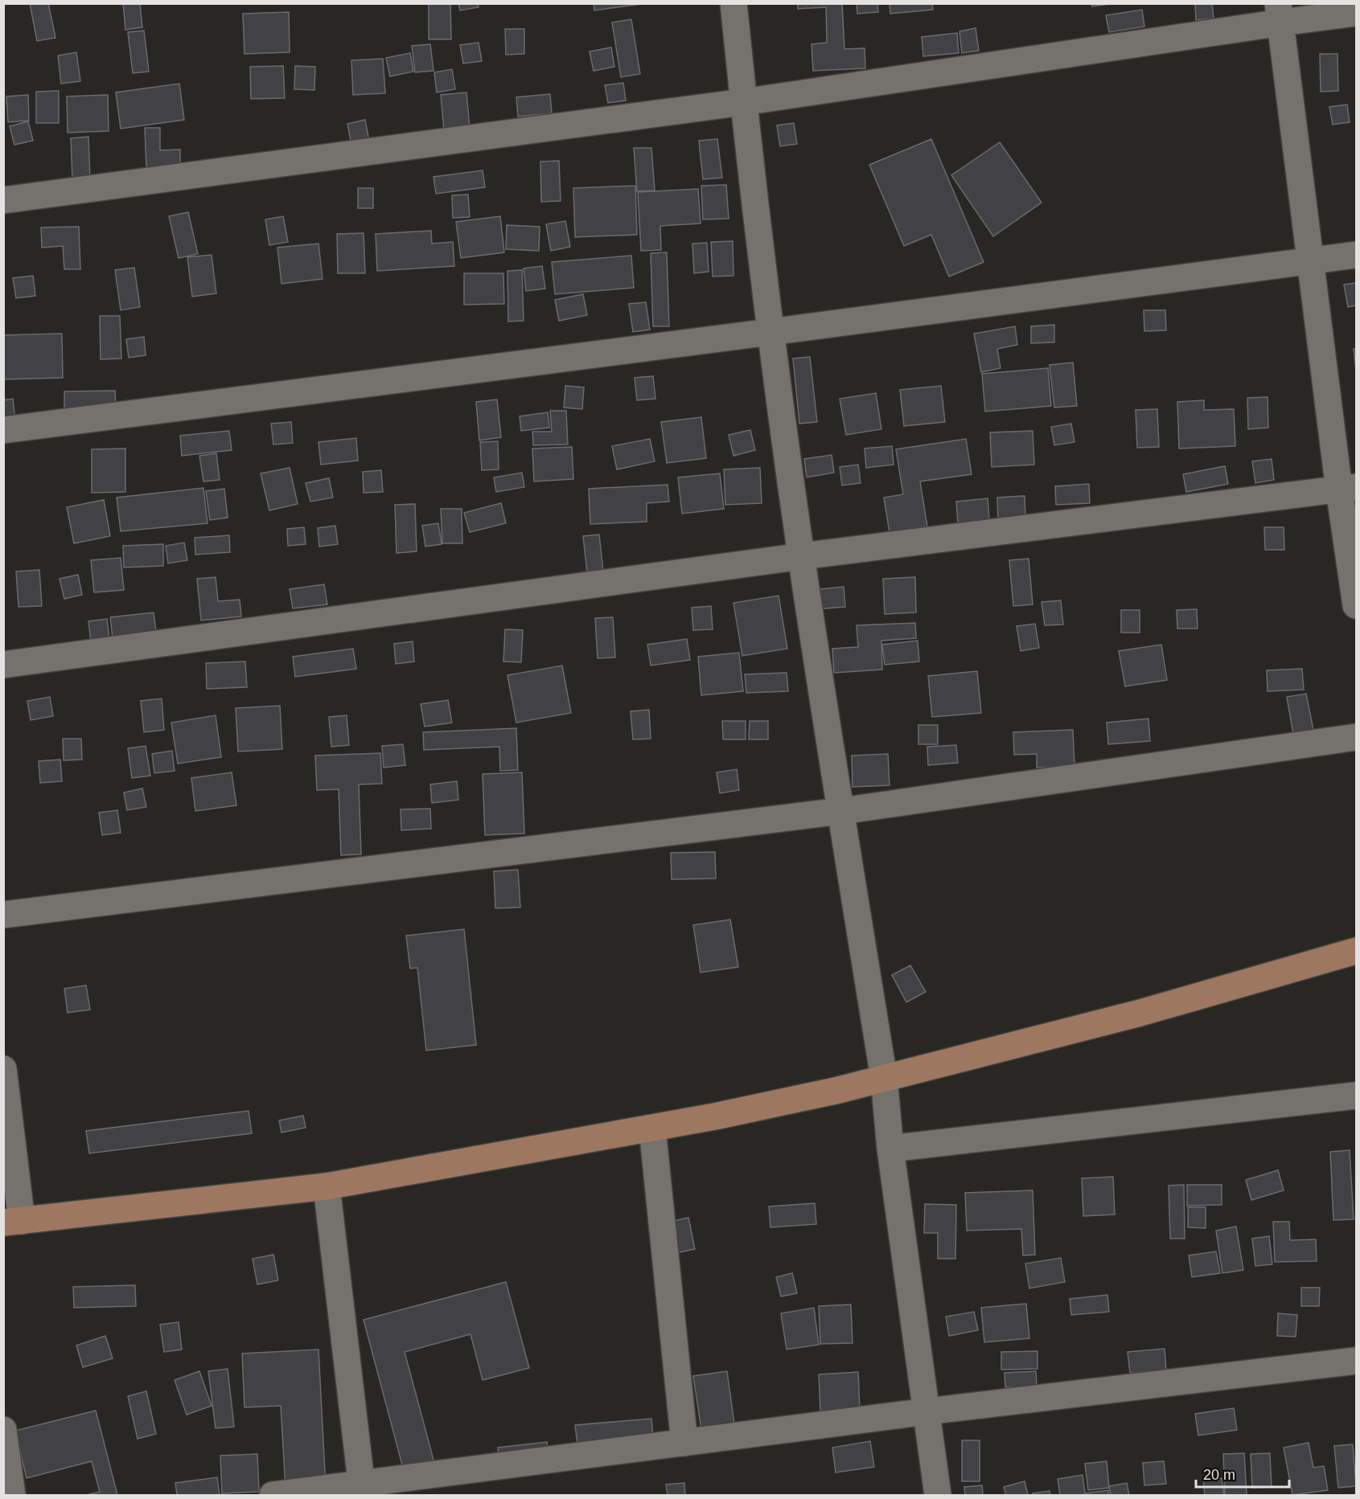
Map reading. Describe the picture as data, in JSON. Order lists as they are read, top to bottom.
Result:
{
  "scale_bar": "20 m"
}
